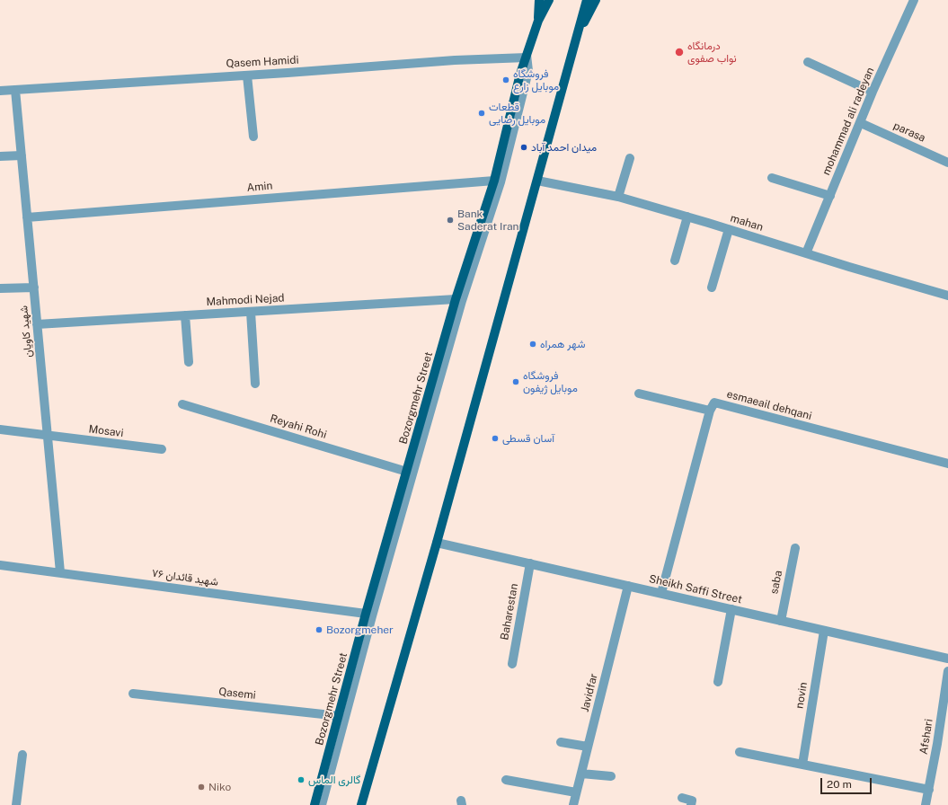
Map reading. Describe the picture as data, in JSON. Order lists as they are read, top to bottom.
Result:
{
  "streets": {
    "main road": ["Bozorgmehr Street"],
    "street": [
      "Qasem Hamidi",
      "mohammad ali radeyan",
      "parasa",
      "Amin",
      "mahan",
      "Mahmodi Nejad",
      "شهید کاویان",
      "esmaeail dehqani",
      "Reyahi Rohi",
      "Mosavi",
      "شهید قائدان ۷۶",
      "saba",
      "Sheikh Saffi Street",
      "Baharestan",
      "Javidfar",
      "Qasemi",
      "novin",
      "Afshari"
    ]
  },
  "crossings": [
    ["Qasem Hamidi", "شهید کاویان"],
    ["Qasem Hamidi", "Bozorgmehr Street"],
    ["mohammad ali radeyan", "parasa"],
    ["mohammad ali radeyan", "mahan"],
    ["Amin", "شهید کاویان"],
    ["Amin", "Bozorgmehr Street"],
    ["Mahmodi Nejad", "شهید کاویان"],
    ["Mahmodi Nejad", "Bozorgmehr Street"],
    ["شهید کاویان", "Mosavi"],
    ["شهید کاویان", "شهید قائدان ۷۶"],
    ["Bozorgmehr Street", "Reyahi Rohi"],
    ["Bozorgmehr Street", "شهید قائدان ۷۶"],
    ["Bozorgmehr Street", "Qasemi"],
    ["saba", "Sheikh Saffi Street"],
    ["Sheikh Saffi Street", "Baharestan"],
    ["Sheikh Saffi Street", "Javidfar"],
    ["Sheikh Saffi Street", "novin"]
  ],
  "places": [
    "درمانگاه نواب صفوی",
    "فروشگاه موبایل زارع",
    "قطعات موبایل رضایی",
    "میدان احمد آباد",
    "Bank Saderat Iran",
    "شهر همراه",
    "فروشگاه موبایل ژیفون",
    "آسان قسطی",
    "Bozorgmeher",
    "گالری الماس",
    "Niko"
  ],
  "scale_bar": "20 m"
}
